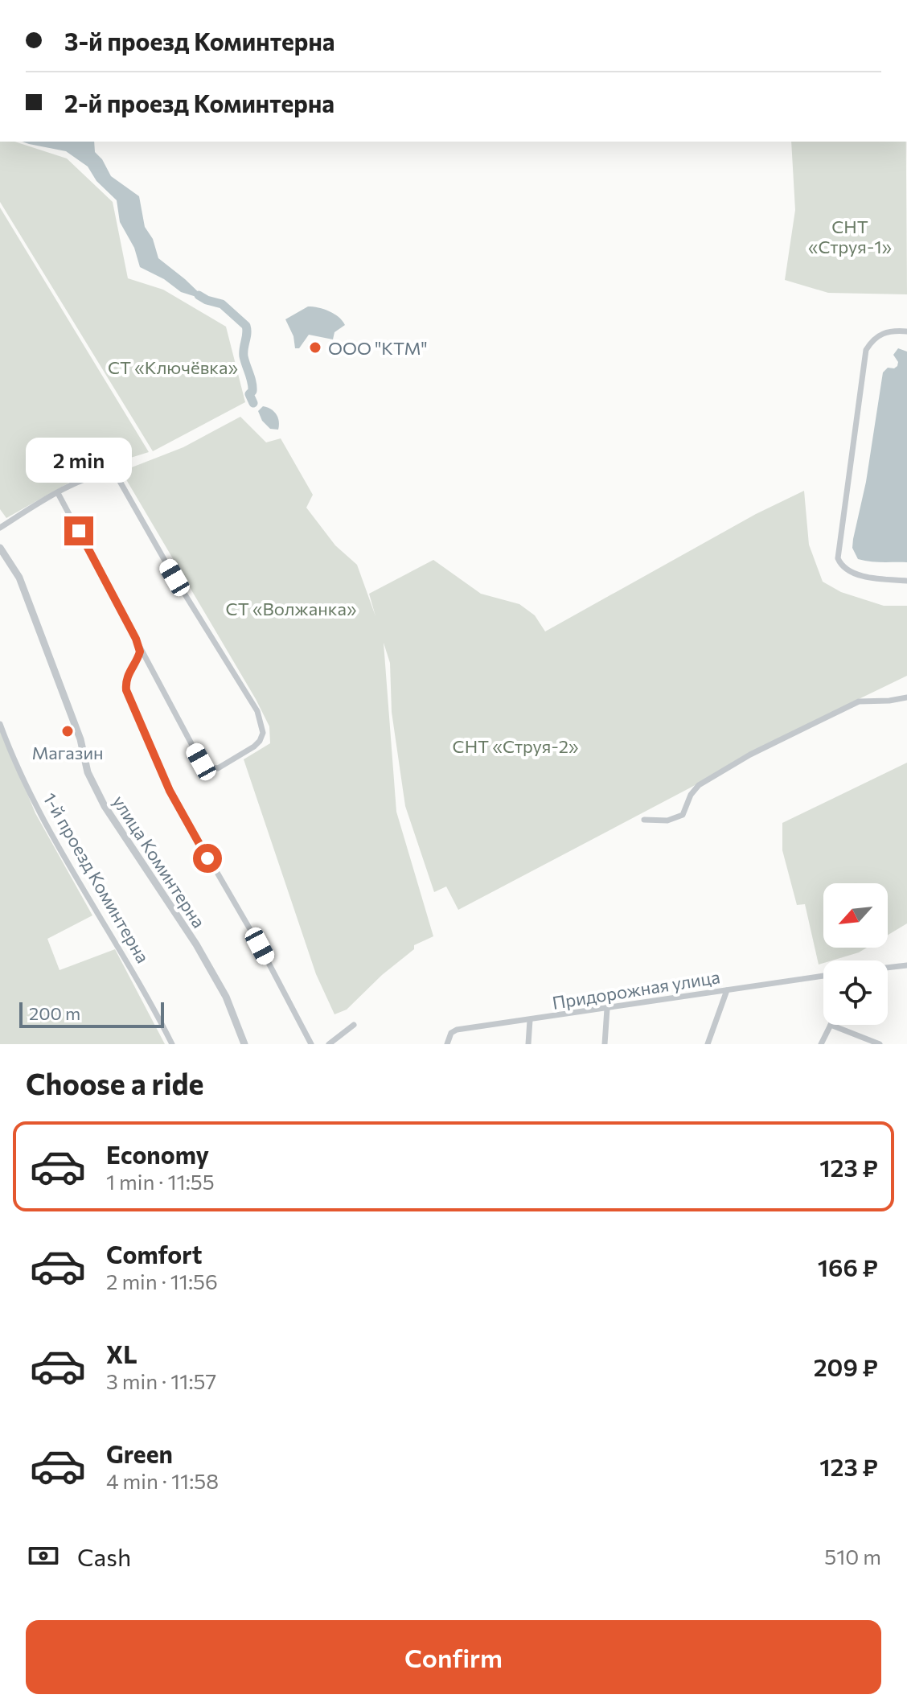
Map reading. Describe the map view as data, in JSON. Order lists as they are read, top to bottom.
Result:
{
  "streets": {
    "street": ["улица Коминтерна", "1-й проезд Коминтерна", "Придорожная улица"]
  },
  "parks": [
    "СНТ «Струя-1»",
    "СТ «Ключёвка»",
    "СТ «Волжанка»",
    "СНТ «Струя-2»"
  ],
  "places": ["ООО \"КТМ\"", "Магазин"],
  "scale_bar": "200 m",
  "north": "bottom left",
  "page": {
    "banner": ["3-й проезд Коминтерна", "2-й проезд Коминтерна"],
    "bubble": "2 min",
    "scale": "200 m",
    "heading": "Choose a ride",
    "list": [
      {
        "name": "Economy",
        "note": "1 min · 11:55",
        "value": "123 ₽"
      },
      {
        "name": "Comfort",
        "note": "2 min · 11:56",
        "value": "166 ₽"
      },
      {
        "name": "XL",
        "note": "3 min · 11:57",
        "value": "209 ₽"
      },
      {
        "name": "Green",
        "note": "4 min · 11:58",
        "value": "123 ₽"
      }
    ],
    "pay": ["Cash", "510 m"],
    "buttons": "Confirm"
  }
}
